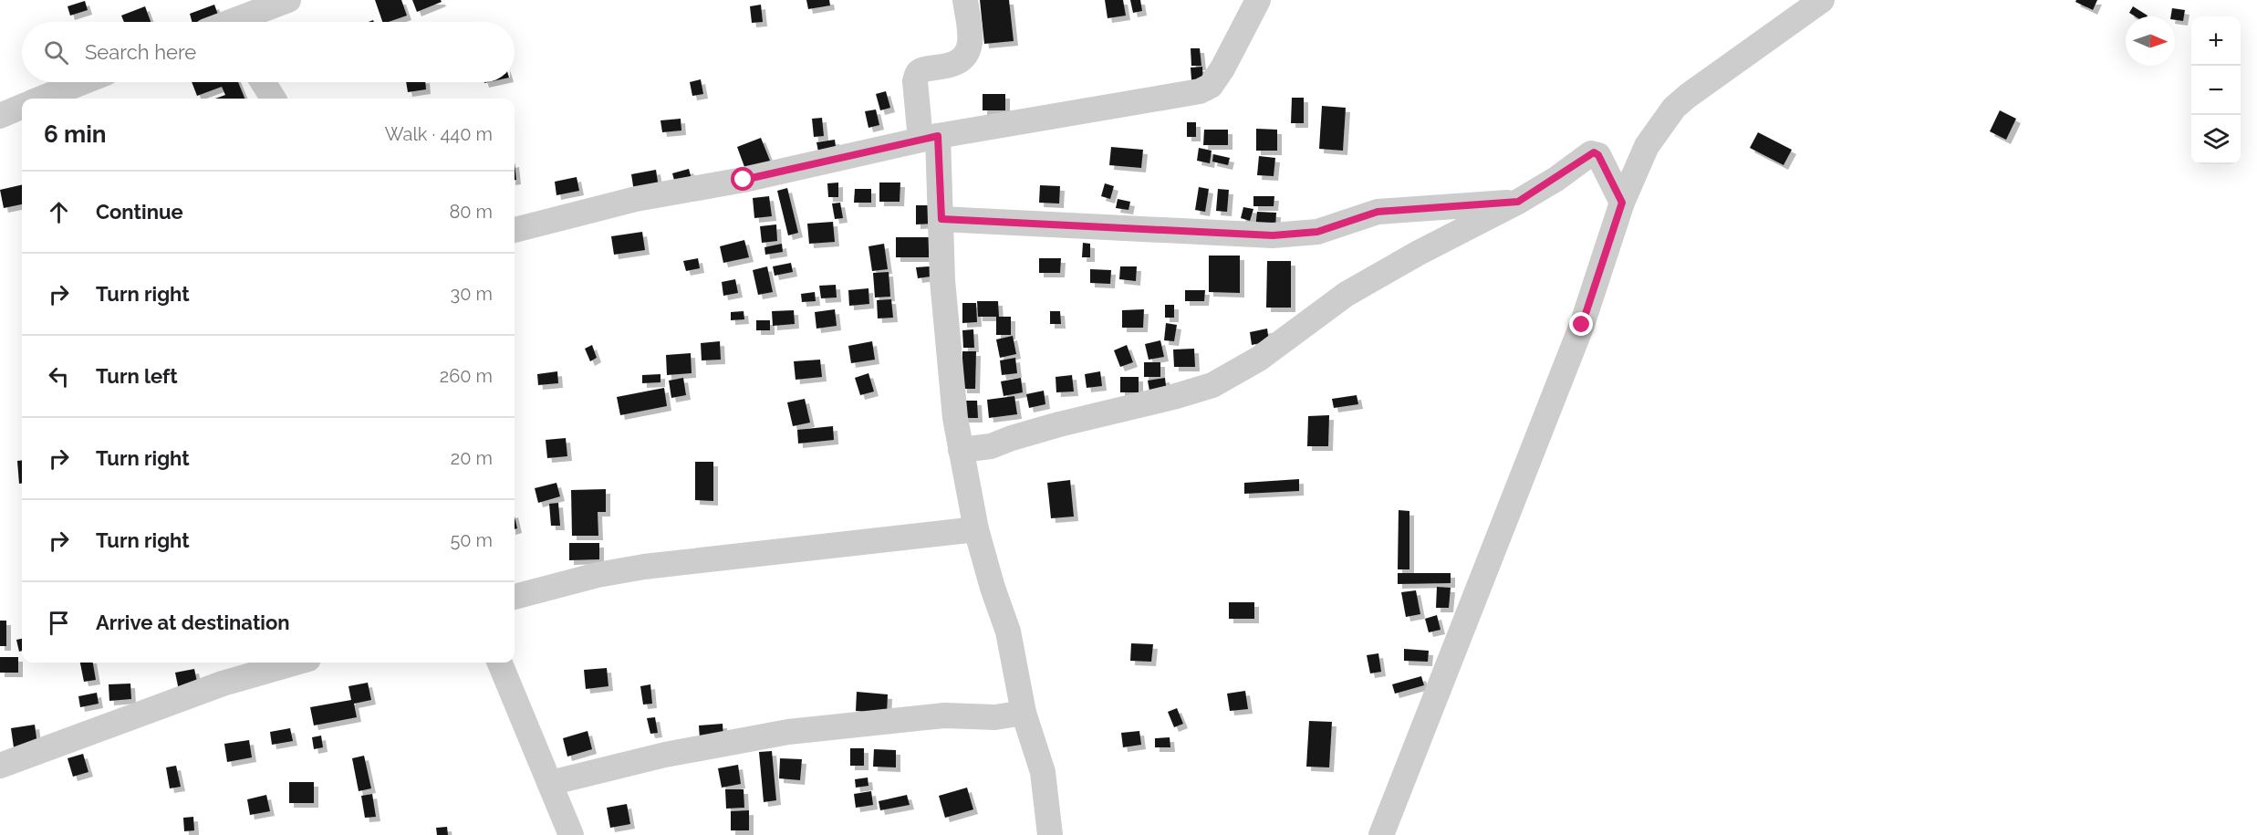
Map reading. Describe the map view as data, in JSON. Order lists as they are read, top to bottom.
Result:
{
  "north": "right",
  "page": {
    "map_buttons": ["+", "−"],
    "search": "Search here",
    "heading": ["6 min", "Walk · 440 m"],
    "list": [
      ["Continue", "80 m"],
      ["Turn right", "30 m"],
      ["Turn left", "260 m"],
      ["Turn right", "20 m"],
      ["Turn right", "50 m"],
      "Arrive at destination"
    ]
  }
}
